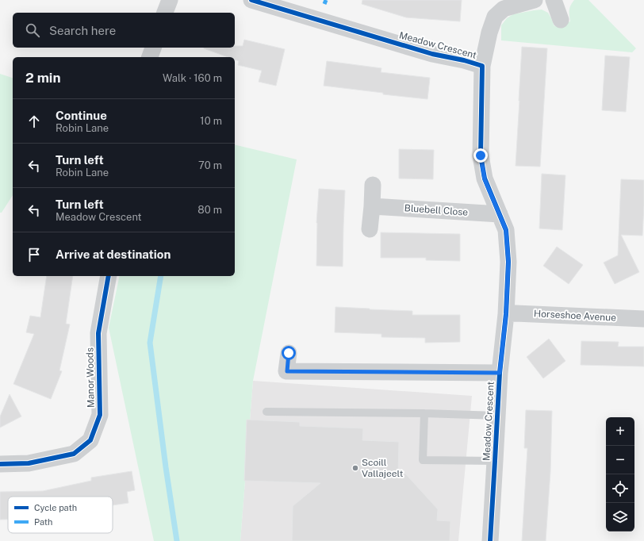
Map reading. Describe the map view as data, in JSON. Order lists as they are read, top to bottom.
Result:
{
  "streets": {
    "street": [
      "Meadow Crescent",
      "Bluebell Close",
      "Horseshoe Avenue",
      "Manor Woods"
    ]
  },
  "crossings": [
    ["Meadow Crescent", "Bluebell Close"],
    ["Meadow Crescent", "Horseshoe Avenue"]
  ],
  "places": ["Scoill Vallajeelt"],
  "legend": ["Cycle path", "Path"],
  "page": {
    "search": "Search here",
    "heading": ["2 min", "Walk · 160 m"],
    "list": [
      ["Continue", "Robin Lane", "10 m"],
      ["Turn left", "Robin Lane", "70 m"],
      ["Turn left", "Meadow Crescent", "80 m"],
      "Arrive at destination"
    ],
    "map_buttons": ["+", "−"]
  }
}
